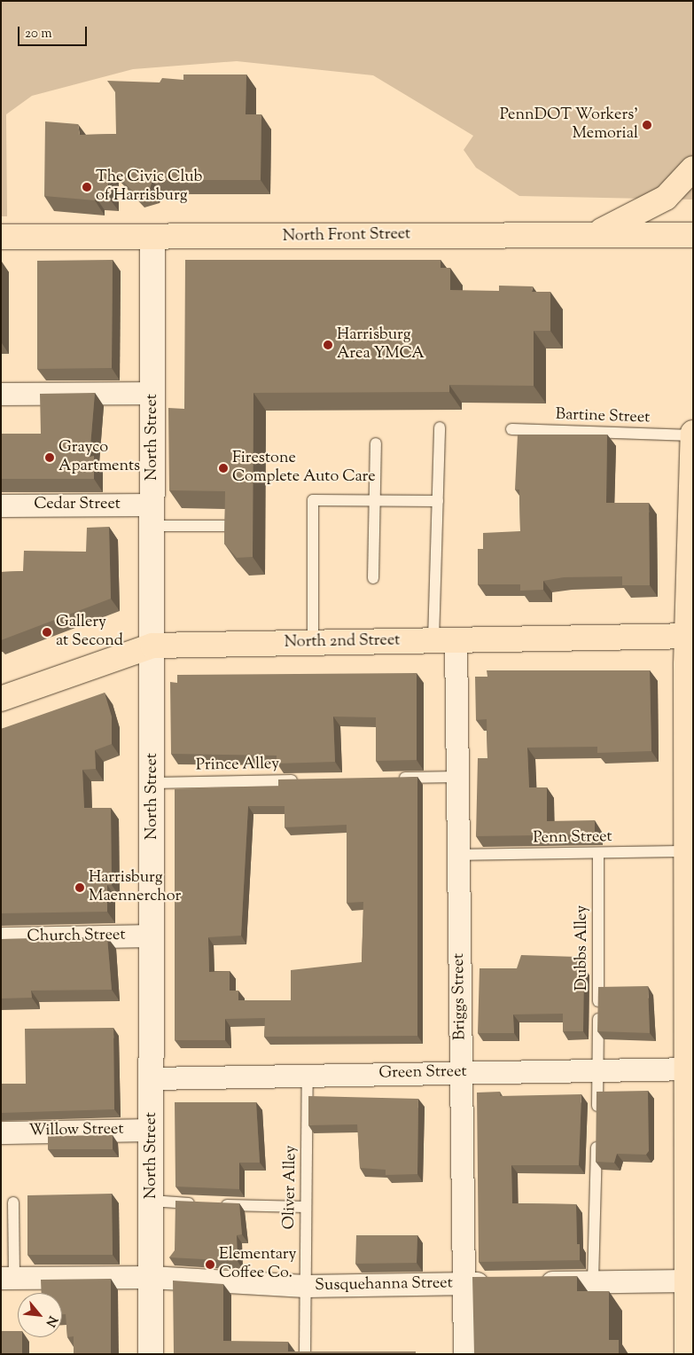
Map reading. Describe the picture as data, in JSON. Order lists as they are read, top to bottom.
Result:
{
  "streets": {
    "main road": ["North Front Street", "North 2nd Street"],
    "street": [
      "North Street",
      "Cedar Street",
      "Church Street",
      "Briggs Street",
      "Green Street",
      "Willow Street",
      "Susquehanna Street"
    ],
    "lane": [
      "Bartine Street",
      "Prince Alley",
      "Penn Street",
      "Dubbs Alley",
      "Oliver Alley"
    ]
  },
  "crossings": [
    ["North Front Street", "North Street"],
    ["North Street", "Cedar Street"],
    ["North Street", "North 2nd Street"],
    ["North Street", "Prince Alley"],
    ["North Street", "Church Street"],
    ["North Street", "Green Street"],
    ["North Street", "Willow Street"],
    ["North Street", "Susquehanna Street"],
    ["North 2nd Street", "Briggs Street"],
    ["Penn Street", "Dubbs Alley"],
    ["Penn Street", "Briggs Street"],
    ["Dubbs Alley", "Green Street"],
    ["Briggs Street", "Green Street"],
    ["Briggs Street", "Susquehanna Street"],
    ["Green Street", "Oliver Alley"],
    ["Oliver Alley", "Susquehanna Street"]
  ],
  "places": [
    "PennDOT Workers' Memorial",
    "The Civic Club of Harrisburg",
    "Harrisburg Area YMCA",
    "Grayco Apartments",
    "Firestone Complete Auto Care",
    "Gallery at Second",
    "Harrisburg Maennerchor",
    "Elementary Coffee Co."
  ],
  "scale_bar": "20 m",
  "north": "bottom right"
}
